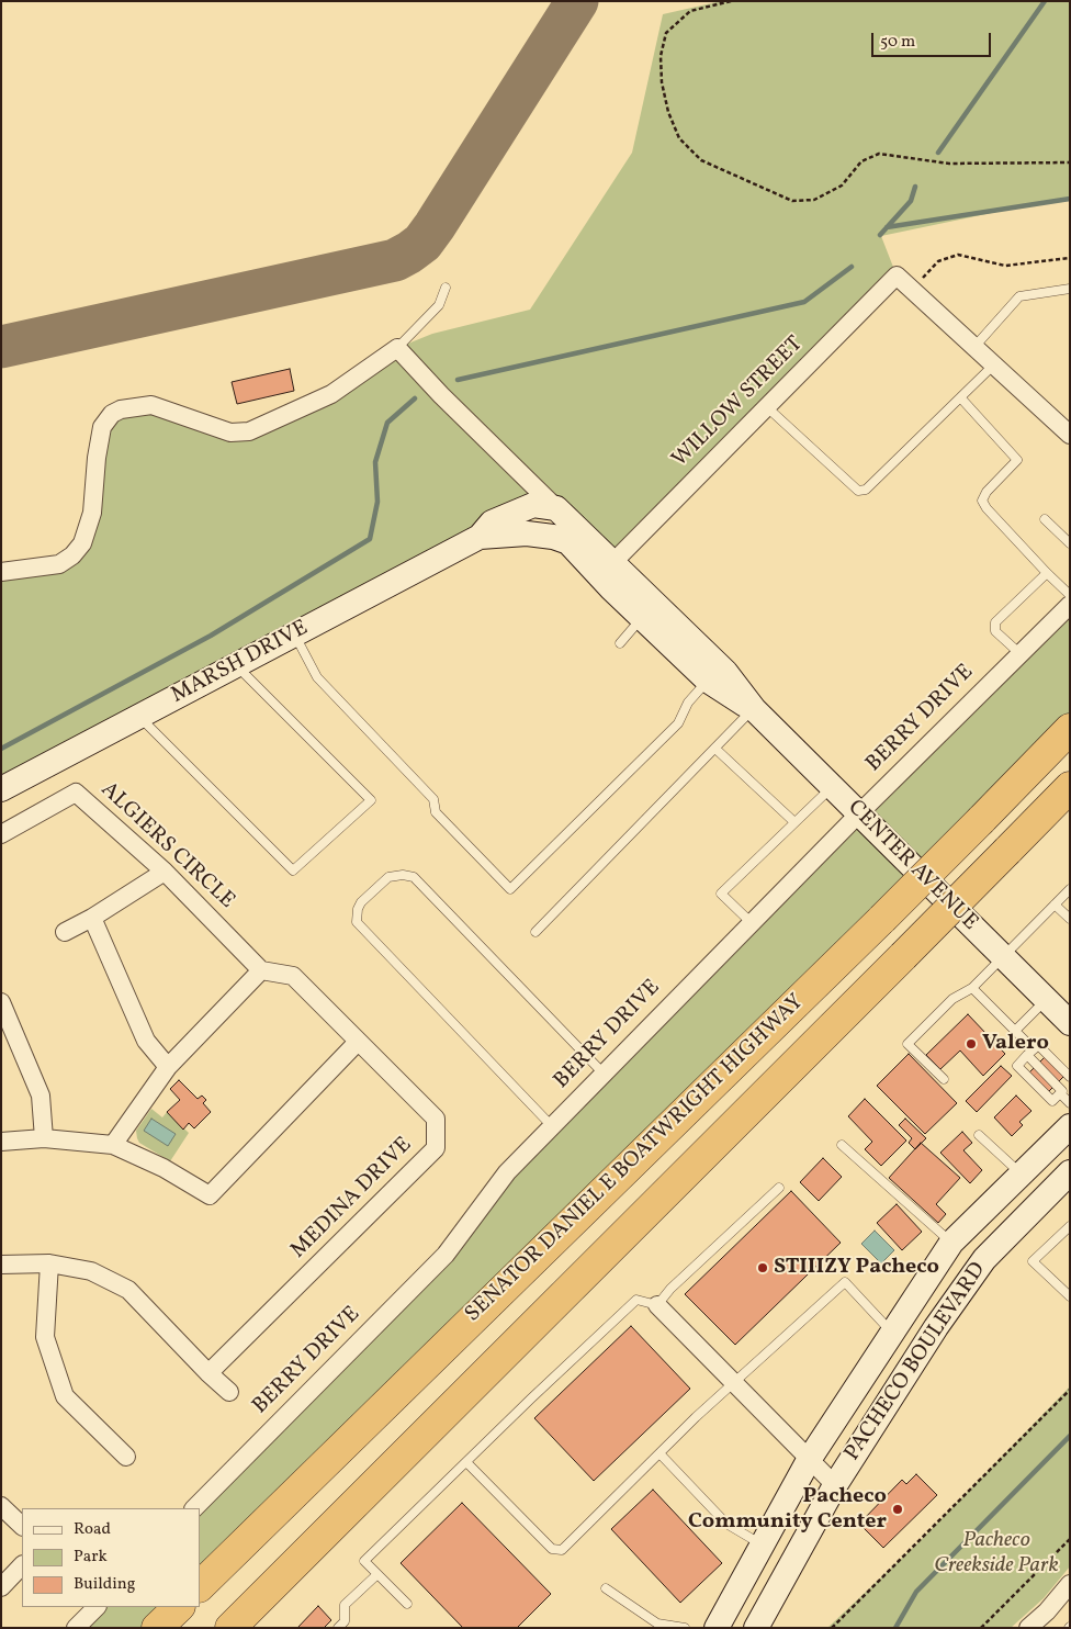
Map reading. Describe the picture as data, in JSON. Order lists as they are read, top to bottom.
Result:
{
  "streets": {
    "highway": ["SENATOR DANIEL E BOATWRIGHT HIGHWAY"],
    "street": [
      "WILLOW STREET",
      "MARSH DRIVE",
      "BERRY DRIVE",
      "ALGIERS CIRCLE",
      "CENTER AVENUE",
      "MEDINA DRIVE",
      "PACHECO BOULEVARD"
    ]
  },
  "crossings": [
    ["WILLOW STREET", "CENTER AVENUE"],
    ["MARSH DRIVE", "CENTER AVENUE"],
    ["BERRY DRIVE", "CENTER AVENUE"],
    ["ALGIERS CIRCLE", "MEDINA DRIVE"]
  ],
  "parks": ["Pacheco Creekside Park"],
  "places": ["Valero", "STIIIZY Pacheco", "Pacheco Community Center"],
  "legend": ["Road", "Park", "Building"],
  "scale_bar": "50 m"
}
